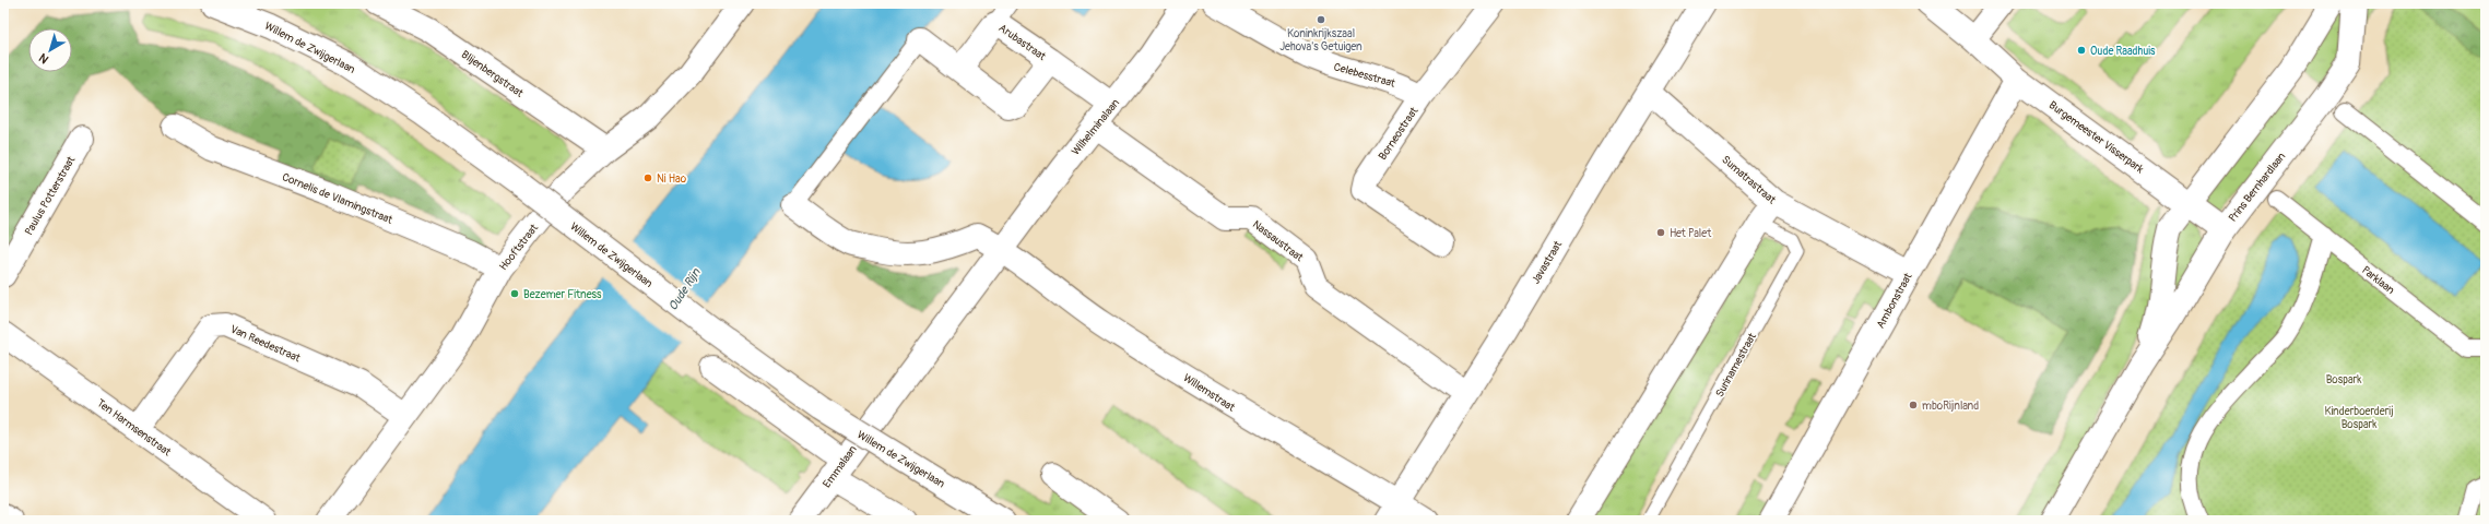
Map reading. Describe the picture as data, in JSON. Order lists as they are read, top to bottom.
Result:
{
  "streets": {
    "street": [
      "Arubastraat",
      "Willem de Zwijgerlaan",
      "Blijenbergstraat",
      "Celebesstraat",
      "Wilhelminalaan",
      "Borneostraat",
      "Burgemeester Visserpark",
      "Sumatrastraat",
      "Prins Bernhardlaan",
      "Paulus Potterstraat",
      "Cornelis de Vlamingstraat",
      "Nassaustraat",
      "Hooftstraat",
      "Javastraat",
      "Parklaan",
      "Ambonstraat",
      "Van Reedestraat",
      "Willemstraat",
      "Ten Harmsenstraat",
      "Emmalaan"
    ],
    "lane": ["Surinamestraat"]
  },
  "crossings": [
    ["Arubastraat", "Wilhelminalaan"],
    ["Blijenbergstraat", "Hooftstraat"],
    ["Celebesstraat", "Borneostraat"],
    ["Wilhelminalaan", "Nassaustraat"],
    ["Wilhelminalaan", "Willemstraat"],
    ["Wilhelminalaan", "Emmalaan"],
    ["Burgemeester Visserpark", "Prins Bernhardlaan"],
    ["Burgemeester Visserpark", "Ambonstraat"],
    ["Sumatrastraat", "Javastraat"],
    ["Sumatrastraat", "Ambonstraat"],
    ["Cornelis de Vlamingstraat", "Hooftstraat"],
    ["Nassaustraat", "Javastraat"],
    ["Hooftstraat", "Van Reedestraat"],
    ["Javastraat", "Willemstraat"],
    ["Van Reedestraat", "Ten Harmsenstraat"]
  ],
  "water": ["Oude Rijn"],
  "parks": ["Bospark", "Kinderboerderij Bospark"],
  "places": [
    "Koninkrijkszaal Jehova's Getuigen",
    "Oude Raadhuis",
    "Ni Hao",
    "Het Palet",
    "Bezemer Fitness",
    "mboRijnland"
  ],
  "north": "bottom left"
}
